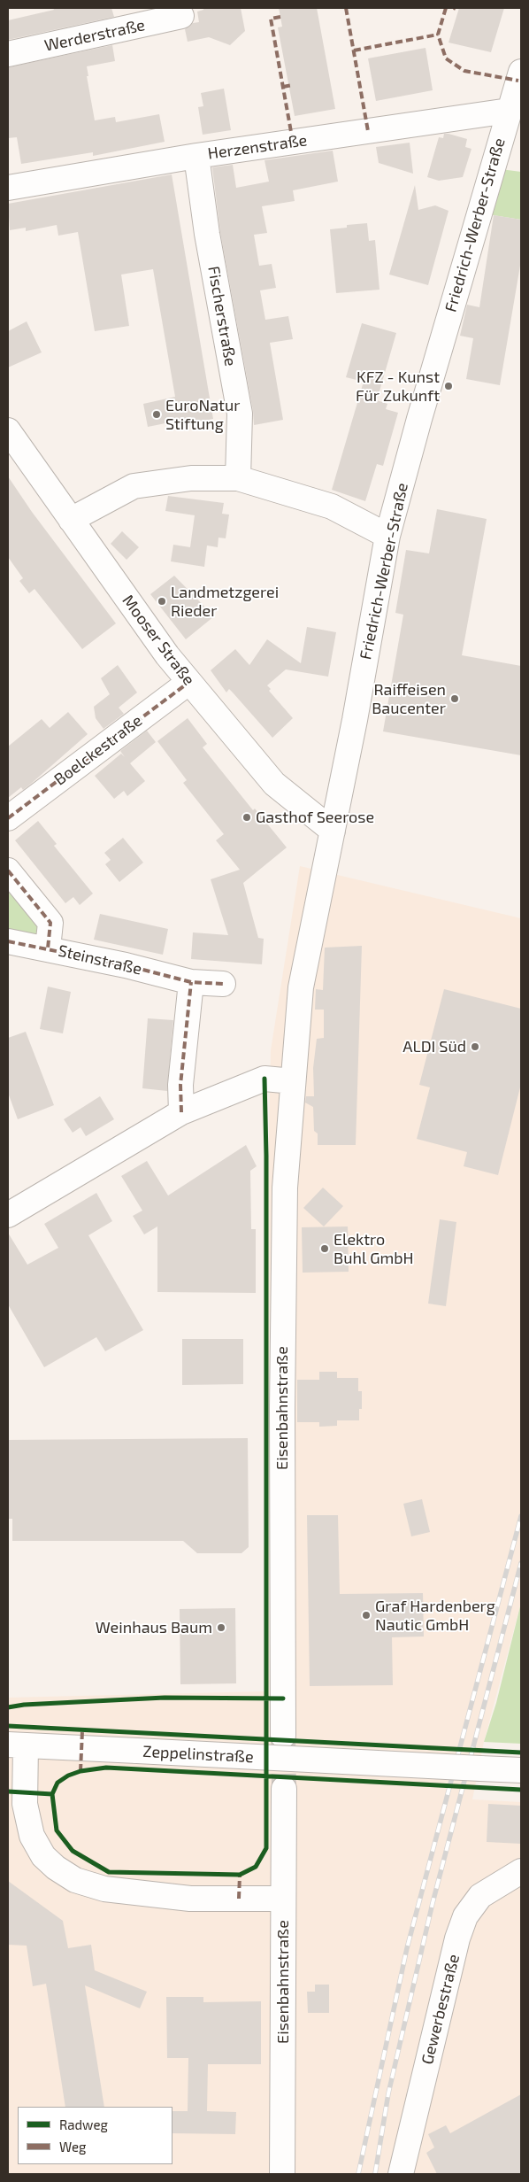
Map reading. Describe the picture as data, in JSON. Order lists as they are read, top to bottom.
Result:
{
  "streets": {
    "street": [
      "Werderstraße",
      "Herzenstraße",
      "Friedrich-Werber-Straße",
      "Fischerstraße",
      "Mooser Straße",
      "Boelckestraße",
      "Steinstraße",
      "Eisenbahnstraße",
      "Zeppelinstraße",
      "Gewerbestraße"
    ]
  },
  "crossings": [
    ["Herzenstraße", "Friedrich-Werber-Straße"],
    ["Herzenstraße", "Fischerstraße"],
    ["Friedrich-Werber-Straße", "Mooser Straße"],
    ["Friedrich-Werber-Straße", "Eisenbahnstraße"],
    ["Mooser Straße", "Boelckestraße"]
  ],
  "places": [
    "KFZ - Kunst Für Zukunft",
    "EuroNatur Stiftung",
    "Landmetzgerei Rieder",
    "Raiffeisen Baucenter",
    "Gasthof Seerose",
    "ALDI Süd",
    "Elektro Buhl GmbH",
    "Graf Hardenberg Nautic GmbH",
    "Weinhaus Baum"
  ],
  "legend": ["Radweg", "Weg"]
}
